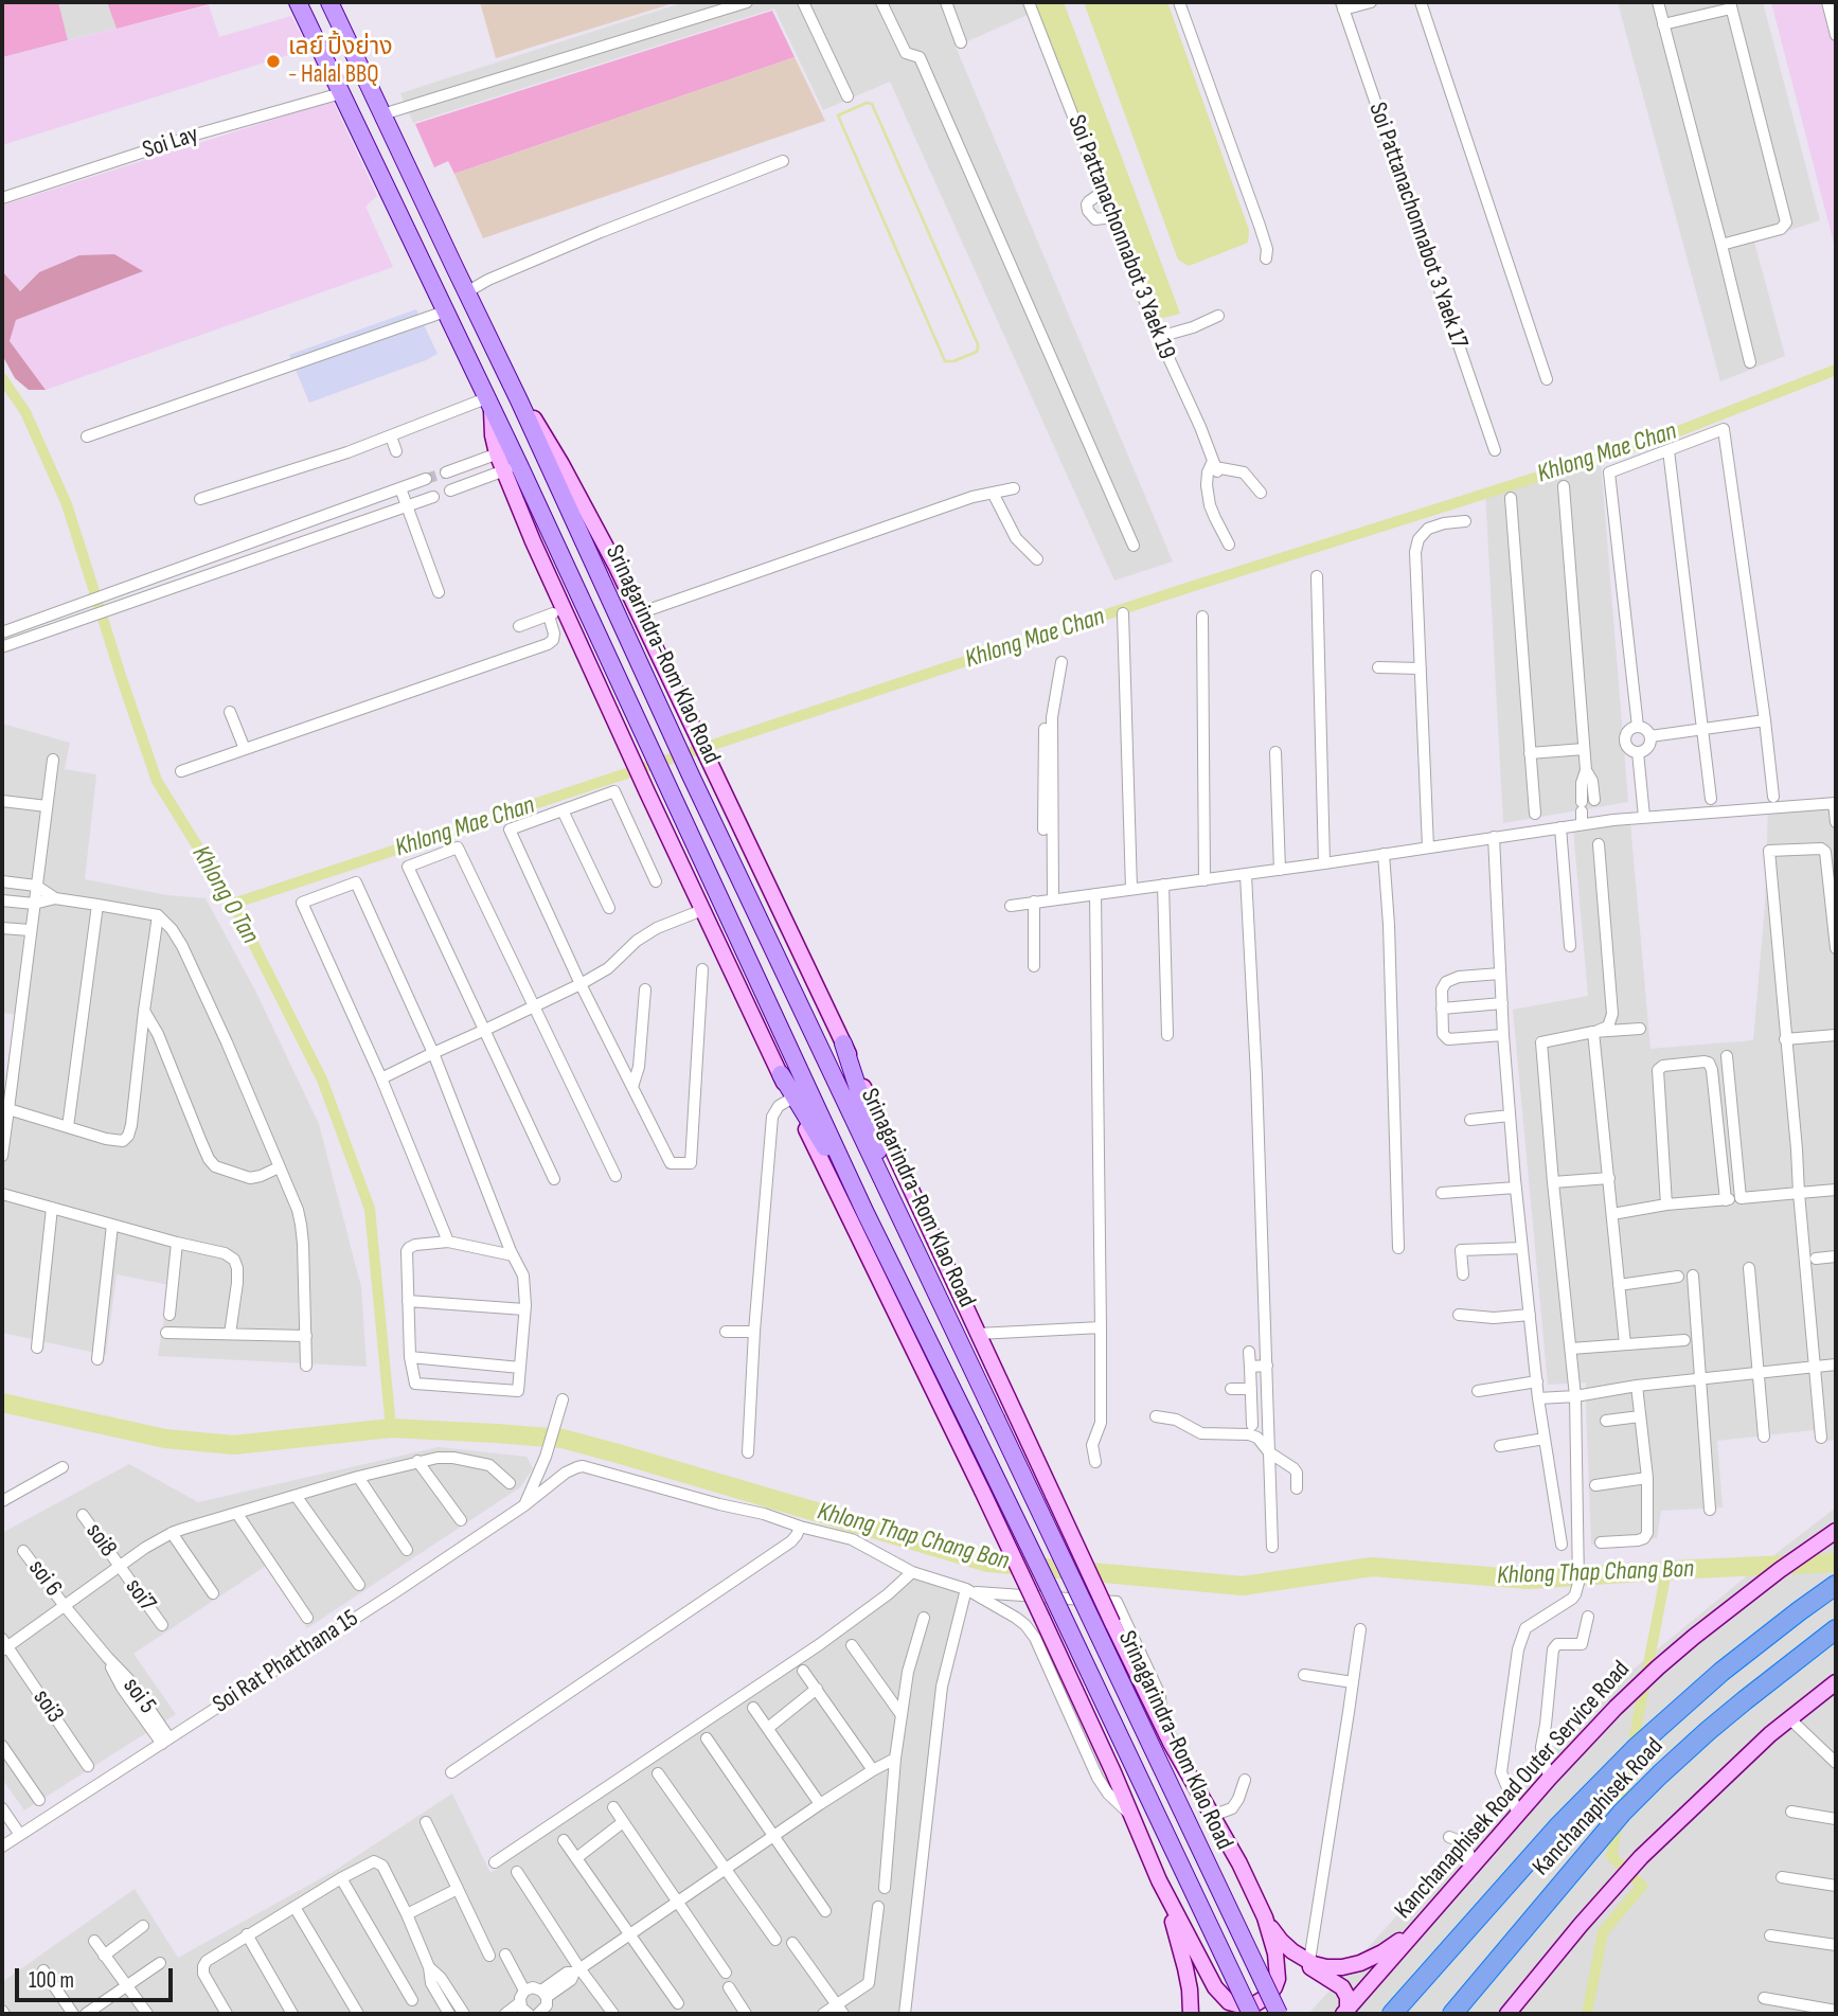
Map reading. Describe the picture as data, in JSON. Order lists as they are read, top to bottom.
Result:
{
  "streets": {
    "highway": ["Kanchanaphisek Road"],
    "main road": ["Srinagarindra-Rom Klao Road", "Kanchanaphisek Road Outer Service Road"],
    "street": [
      "Soi Lay",
      "Soi Pattanachonnabot 3 Yaek 17",
      "Soi Pattanachonnabot 3 Yaek 19",
      "soi8",
      "soi 6",
      "soi7",
      "Soi Rat Phatthana 15",
      "soi 5",
      "soi3"
    ]
  },
  "crossings": [
    ["Soi Lay", "Srinagarindra-Rom Klao Road"],
    ["soi8", "soi7"],
    ["soi 6", "soi 5"],
    ["Soi Rat Phatthana 15", "soi 5"]
  ],
  "water": ["Khlong Mae Chan", "Khlong O Tan", "Khlong Thap Chang Bon"],
  "places": ["เลย์ ปิ้งย่าง - Halal BBQ"],
  "scale_bar": "100 m"
}
